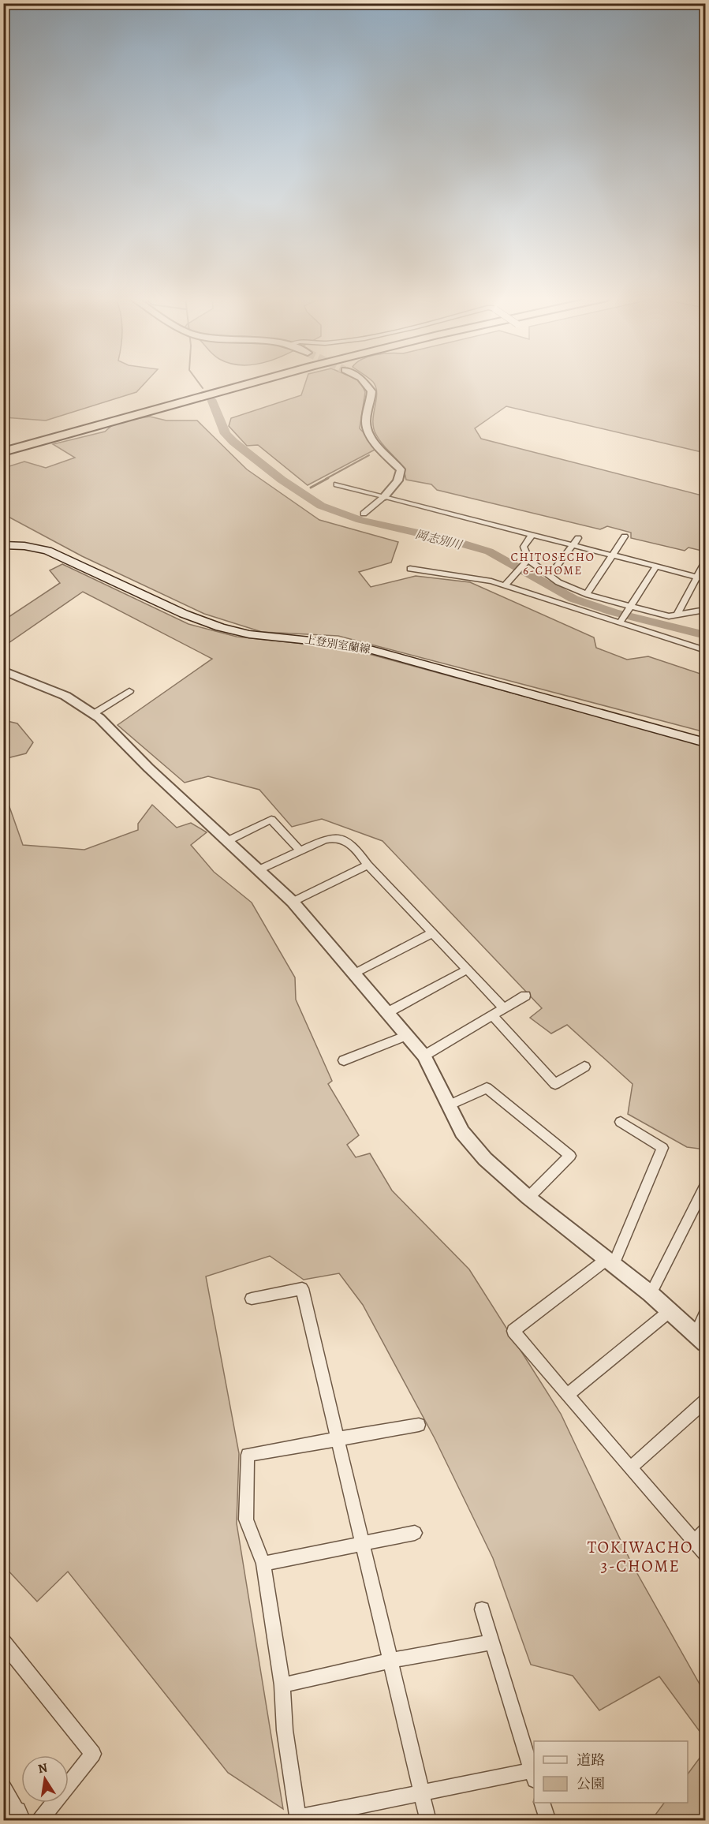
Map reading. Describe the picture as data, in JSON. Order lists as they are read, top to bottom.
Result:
{
  "streets": {
    "main road": ["上登別室蘭線"]
  },
  "districts": ["CHITOSECHO 6-CHOME", "TOKIWACHO 3-CHOME"],
  "water": ["岡志別川"],
  "legend": ["道路", "公園"],
  "north": "top"
}
